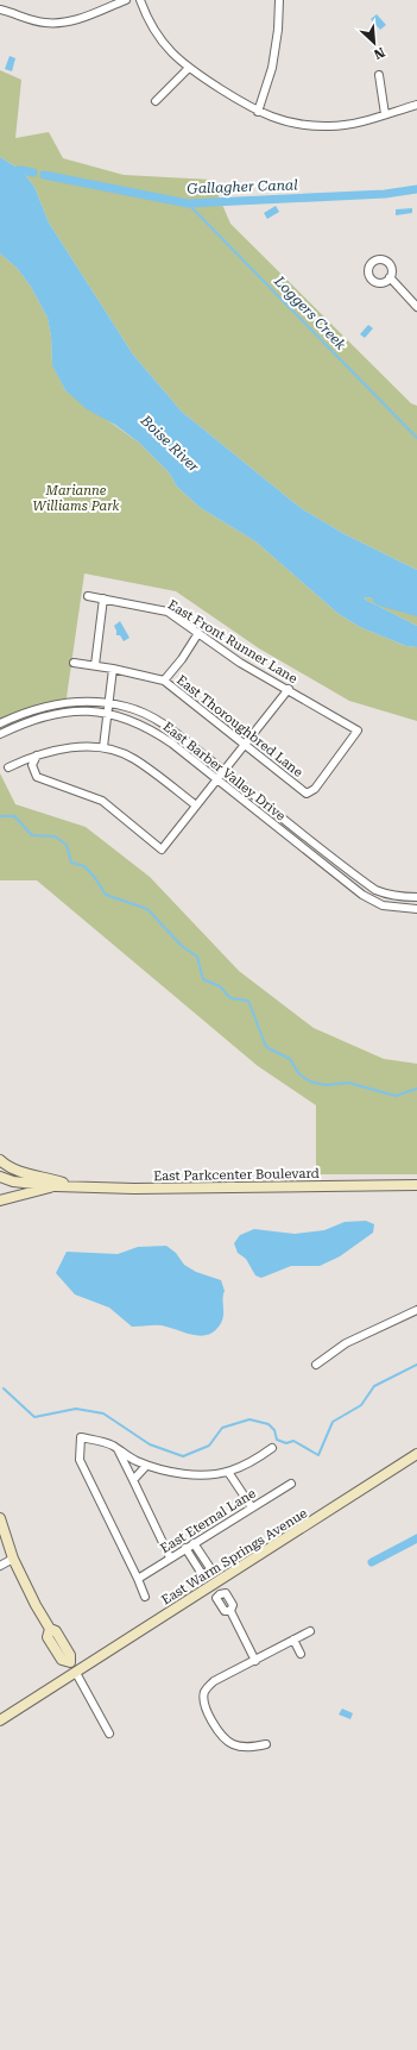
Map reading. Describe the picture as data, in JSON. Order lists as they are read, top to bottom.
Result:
{
  "streets": {
    "street": [
      "East Front Runner Lane",
      "East Thoroughbred Lane",
      "East Barber Valley Drive",
      "East Parkcenter Boulevard",
      "East Eternal Lane",
      "East Warm Springs Avenue"
    ]
  },
  "crossings": [
    ["East Front Runner Lane", "East Thoroughbred Lane"]
  ],
  "water": ["Gallagher Canal", "Loggers Creek", "Boise River"],
  "parks": ["Marianne Williams Park"],
  "north": "bottom right"
}
